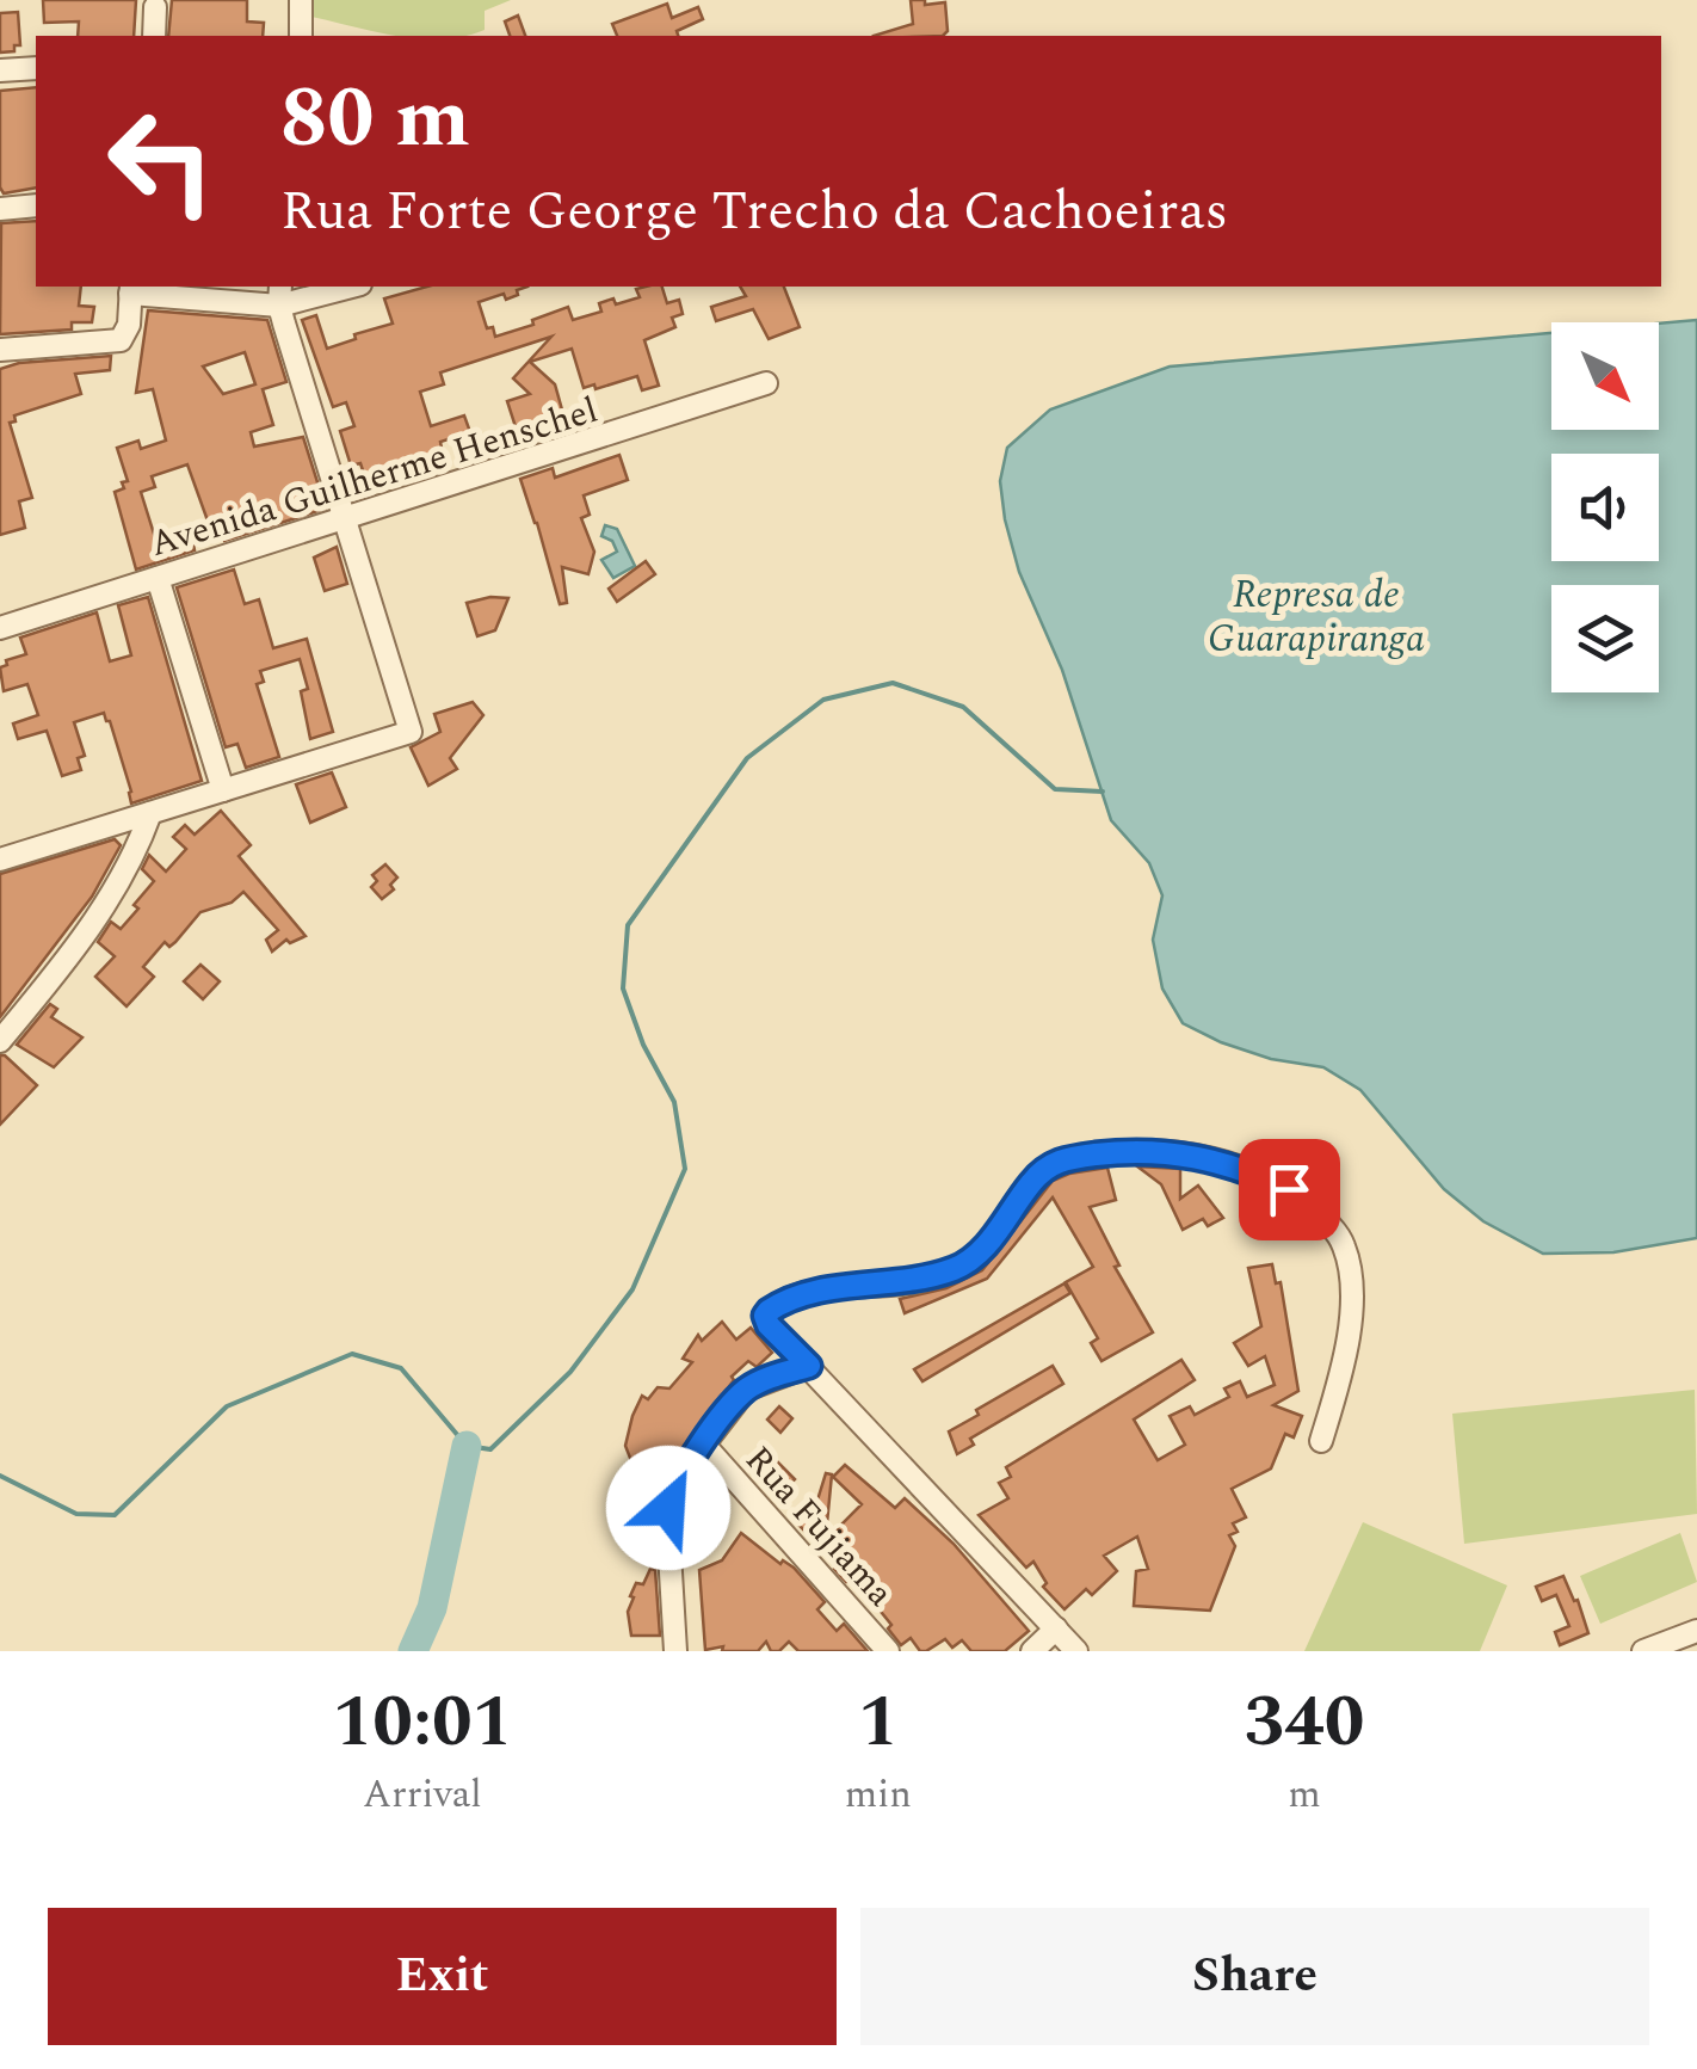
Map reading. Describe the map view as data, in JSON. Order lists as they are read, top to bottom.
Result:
{
  "streets": {
    "street": ["Avenida Guilherme Henschel", "Rua Fujiama"]
  },
  "water": ["Represa de Guarapiranga"],
  "north": "bottom right",
  "page": {
    "turn": ["80 m", "Rua Forte George Trecho da Cachoeiras"],
    "eta": [
      "10:01",
      "Arrival",
      "1",
      "min",
      "340",
      "m"
    ],
    "buttons": ["Exit", "Share"]
  }
}
